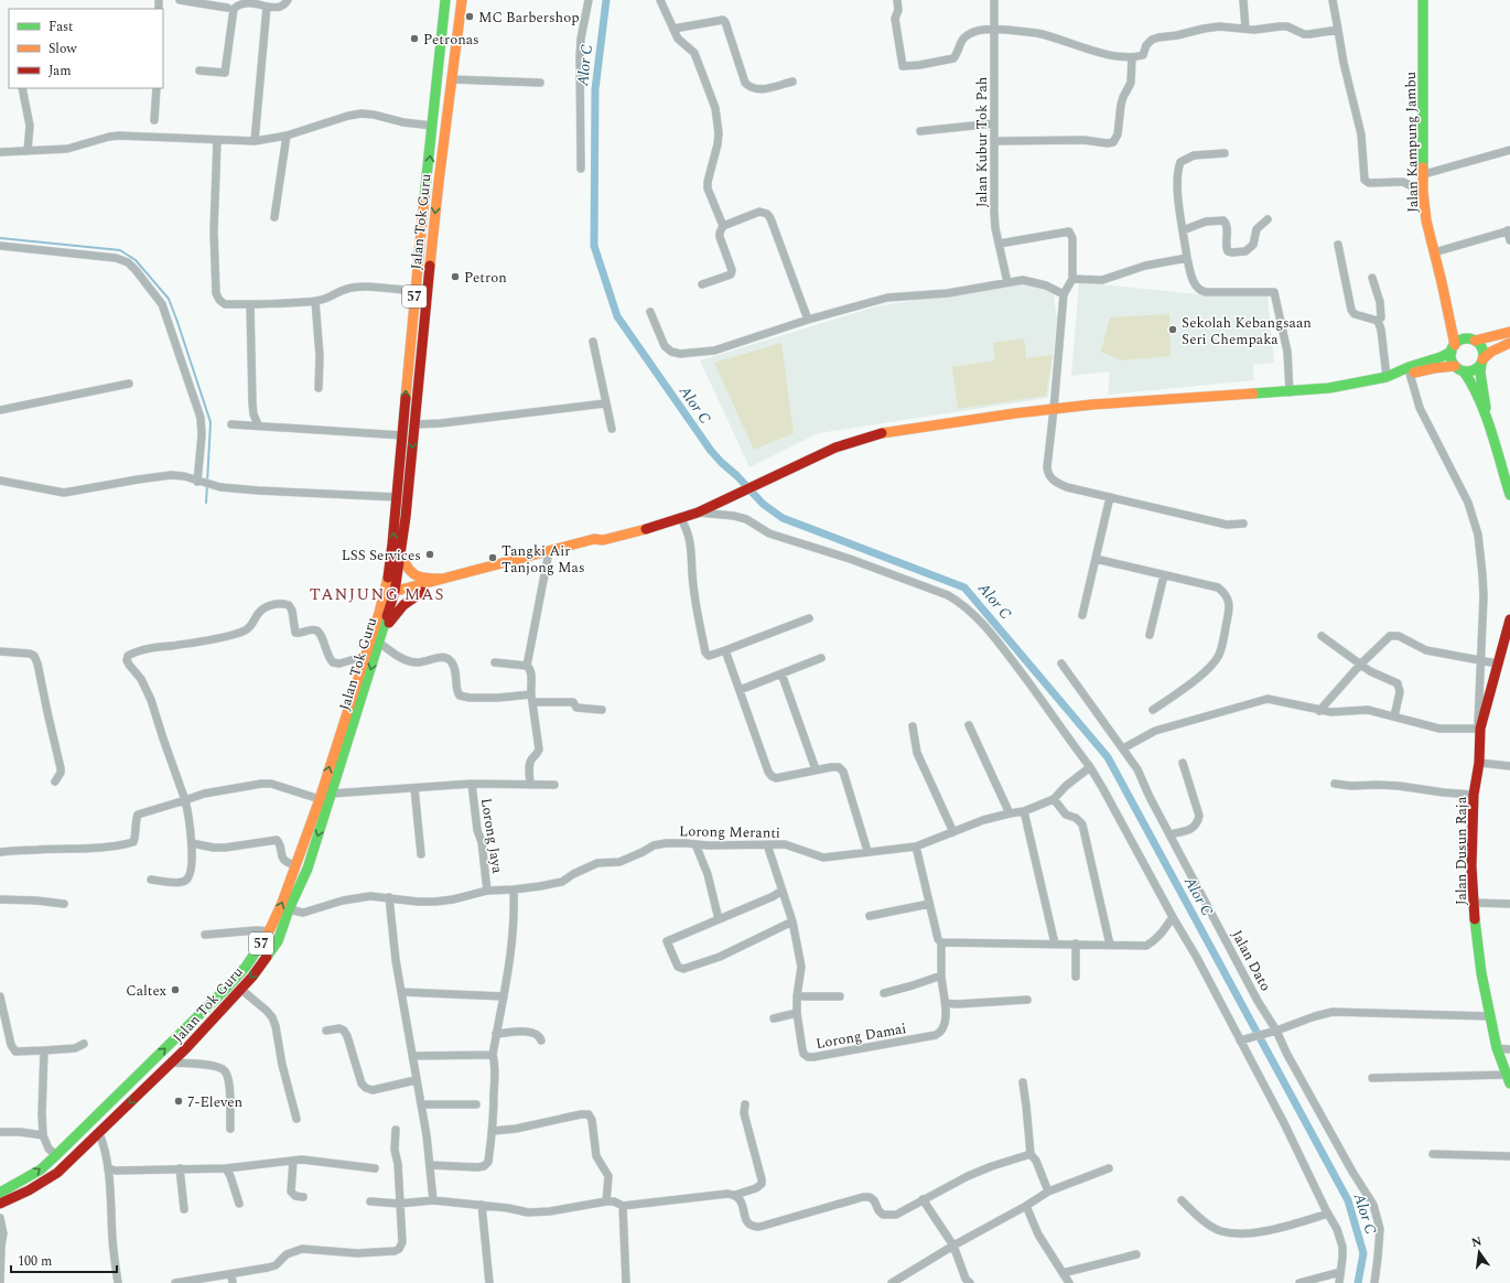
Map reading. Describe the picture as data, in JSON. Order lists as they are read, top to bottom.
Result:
{
  "streets": {
    "main road": [
      "Jalan Kampung Jambu",
      "Jalan Tok Guru",
      "57",
      "Jalan Dusun Raja"
    ],
    "street": [
      "Jalan Kubur Tok Pah",
      "Lorong Meranti",
      "Lorong Jaya",
      "Jalan Dato",
      "Lorong Damai"
    ]
  },
  "crossings": [
    ["Jalan Tok Guru", "Lorong Meranti"],
    ["Lorong Meranti", "Lorong Jaya"],
    ["Lorong Meranti", "Lorong Damai"]
  ],
  "districts": ["TANJUNG MAS"],
  "water": ["Alor C"],
  "places": [
    "MC Barbershop",
    "Petronas",
    "Petron",
    "Sekolah Kebangsaan Seri Chempaka",
    "LSS Services",
    "Tangki Air Tanjong Mas",
    "Caltex",
    "7-Eleven"
  ],
  "legend": ["Fast", "Slow", "Jam"],
  "scale_bar": "100 m",
  "north": "top"
}
